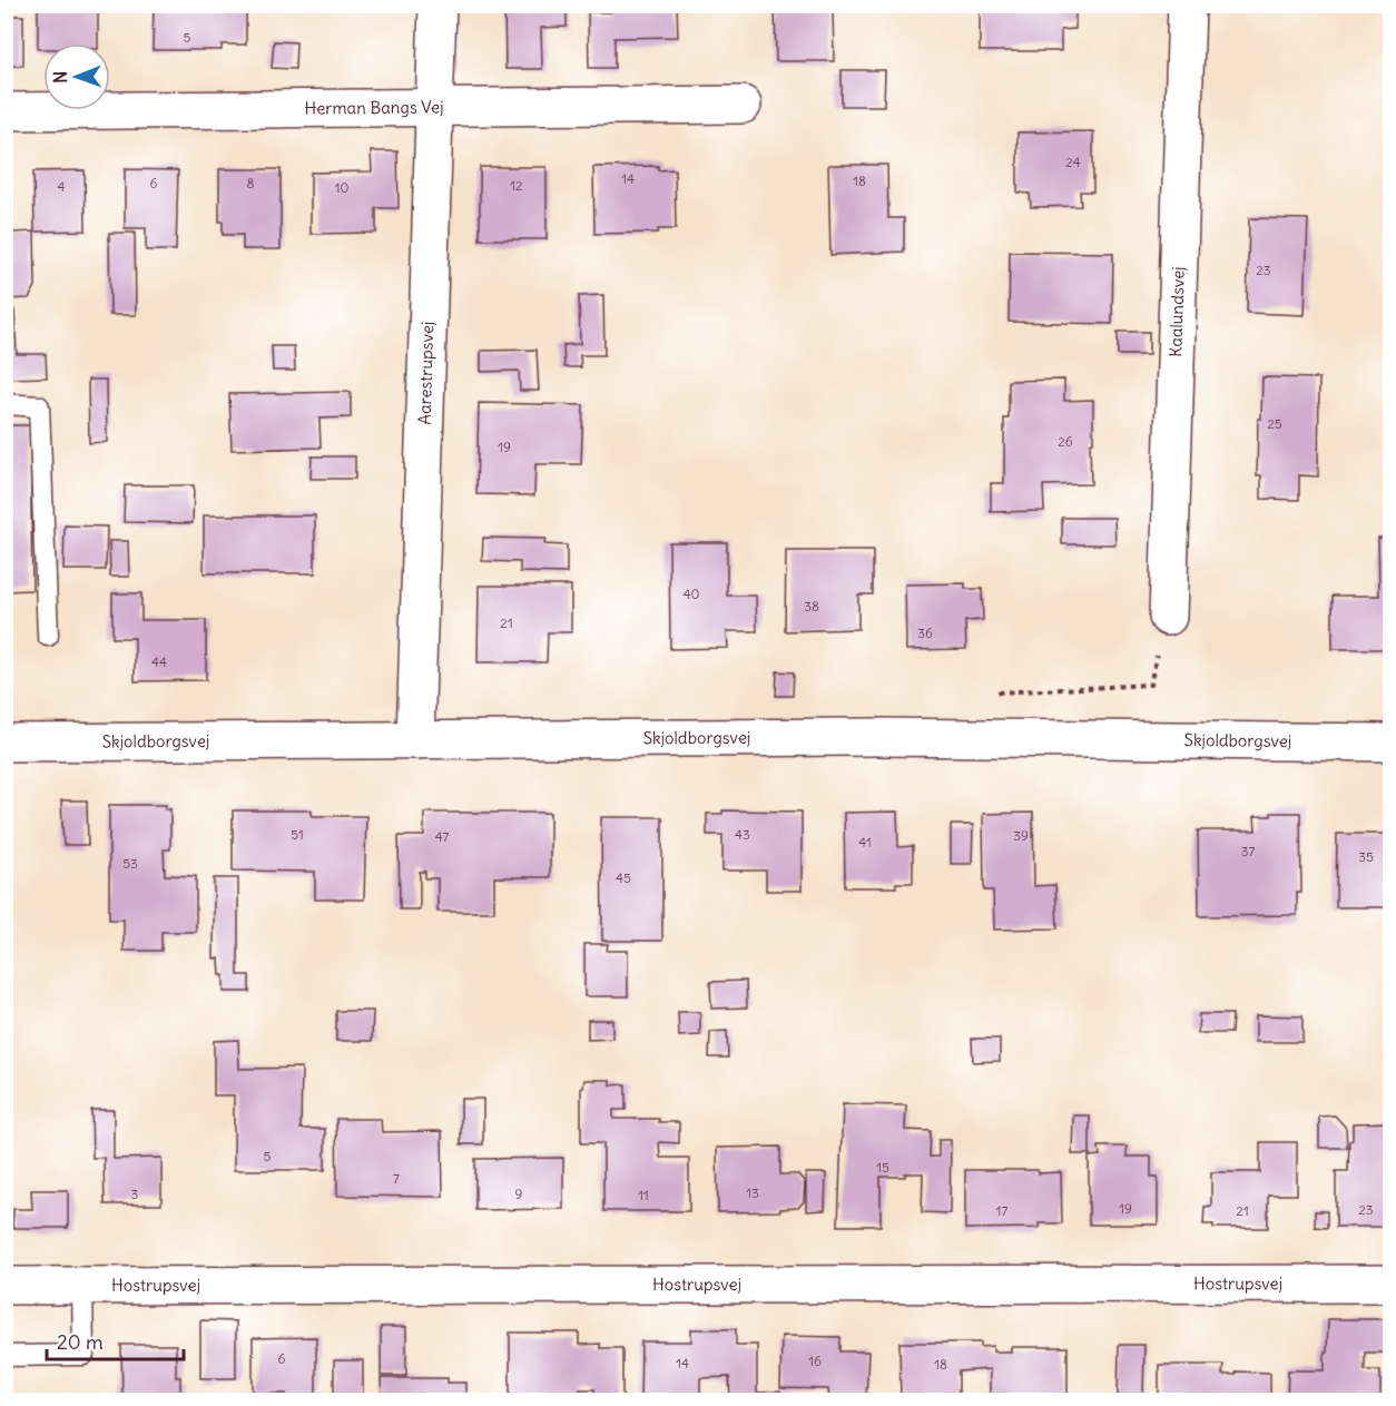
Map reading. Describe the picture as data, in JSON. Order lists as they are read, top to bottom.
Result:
{
  "streets": {
    "street": [
      "Herman Bangs Vej",
      "Kaalundsvej",
      "Aarestrupsvej",
      "Skjoldborgsvej",
      "Hostrupsvej"
    ]
  },
  "crossings": [
    ["Herman Bangs Vej", "Aarestrupsvej"],
    ["Aarestrupsvej", "Skjoldborgsvej"]
  ],
  "house_numbers": [
    "5",
    "24",
    "14",
    "18",
    "6",
    "8",
    "12",
    "4",
    "10",
    "23",
    "25",
    "26",
    "19",
    "40",
    "38",
    "21",
    "36",
    "44",
    "51",
    "43",
    "39",
    "47",
    "41",
    "37",
    "35",
    "53",
    "45",
    "5",
    "15",
    "7",
    "13",
    "3",
    "9",
    "11",
    "19",
    "23",
    "17",
    "21",
    "6",
    "16",
    "14",
    "18"
  ],
  "scale_bar": "20 m",
  "north": "left"
}
